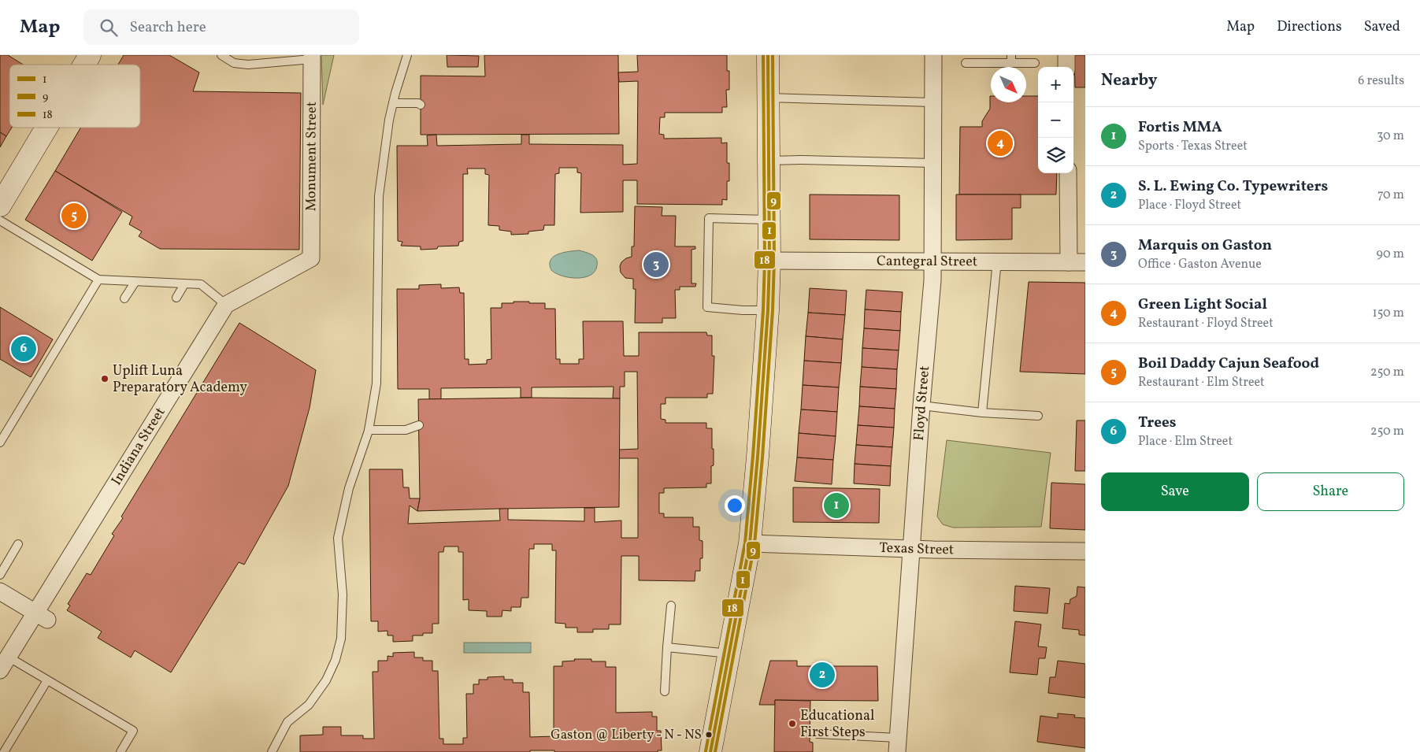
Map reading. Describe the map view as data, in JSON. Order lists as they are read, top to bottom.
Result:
{
  "streets": {
    "street": [
      "Monument Street",
      "Cantegral Street",
      "Floyd Street",
      "Indiana Street",
      "Texas Street"
    ]
  },
  "crossings": [
    ["Monument Street", "Indiana Street"],
    ["Cantegral Street", "Floyd Street"],
    ["Floyd Street", "Texas Street"]
  ],
  "places": ["Uplift Luna Preparatory Academy", "Educational First Steps", "Gaston @ Liberty - N - NS"],
  "lines": ["transit line 1", "transit line 9", "transit line 18"],
  "legend": ["1", "9", "18"],
  "north": "bottom right",
  "page": {
    "header": "Map",
    "search": "Search here",
    "nav": ["Map", "Directions", "Saved"],
    "heading": ["Nearby", "6 results"],
    "map_buttons": ["+", "−"],
    "list": [
      {
        "mark": "1",
        "name": "Fortis MMA",
        "note": "Sports · Texas Street",
        "value": "30 m"
      },
      {
        "mark": "2",
        "name": "S. L. Ewing Co. Typewriters",
        "note": "Place · Floyd Street",
        "value": "70 m"
      },
      {
        "mark": "3",
        "name": "Marquis on Gaston",
        "note": "Office · Gaston Avenue",
        "value": "90 m"
      },
      {
        "mark": "4",
        "name": "Green Light Social",
        "note": "Restaurant · Floyd Street",
        "value": "150 m"
      },
      {
        "mark": "5",
        "name": "Boil Daddy Cajun Seafood",
        "note": "Restaurant · Elm Street",
        "value": "250 m"
      },
      {
        "mark": "6",
        "name": "Trees",
        "note": "Place · Elm Street",
        "value": "250 m"
      }
    ],
    "pins": [
      "4",
      "5",
      "3",
      "6",
      "1",
      "2"
    ],
    "buttons": ["Save", "Share"]
  }
}
